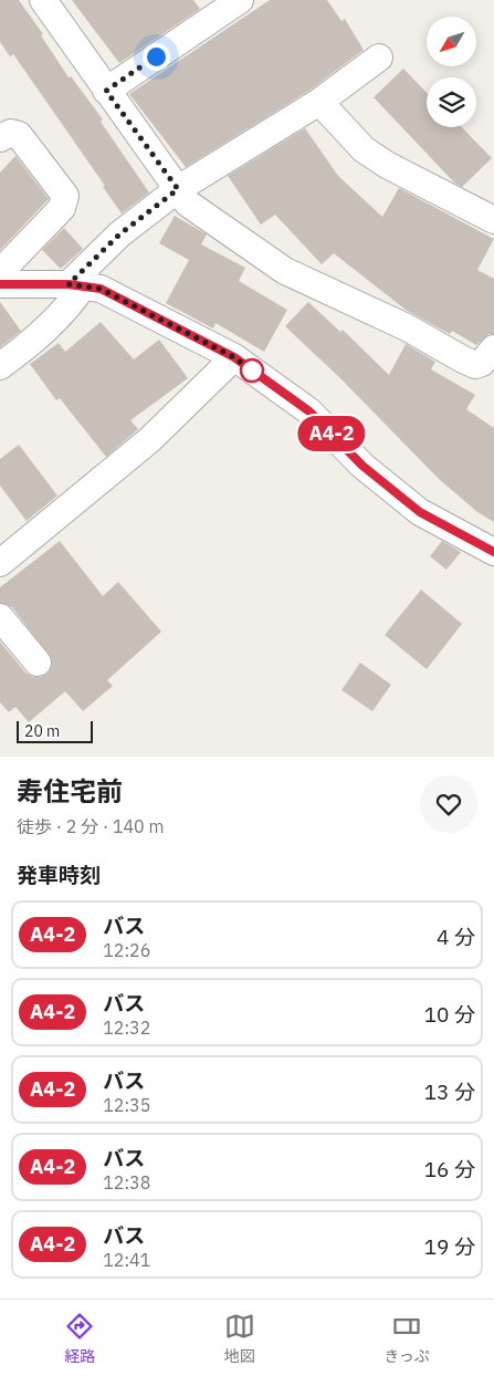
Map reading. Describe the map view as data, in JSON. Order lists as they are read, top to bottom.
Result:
{
  "lines": ["bus line A4-2"],
  "scale_bar": "20 m",
  "north": "bottom left",
  "page": {
    "on_map": "A4-2",
    "scale": "20 m",
    "heading": [
      ["寿住宅前", "徒歩 · 2 分 · 140 m"],
      "発車時刻"
    ],
    "list": [
      {
        "mark": "A4-2",
        "name": "バス",
        "note": "12:26",
        "value": "4 分"
      },
      {
        "mark": "A4-2",
        "name": "バス",
        "note": "12:32",
        "value": "10 分"
      },
      {
        "mark": "A4-2",
        "name": "バス",
        "note": "12:35",
        "value": "13 分"
      },
      {
        "mark": "A4-2",
        "name": "バス",
        "note": "12:38",
        "value": "16 分"
      },
      {
        "mark": "A4-2",
        "name": "バス",
        "note": "12:41",
        "value": "19 分"
      }
    ],
    "tabs": ["経路", "地図", "きっぷ"]
  }
}
